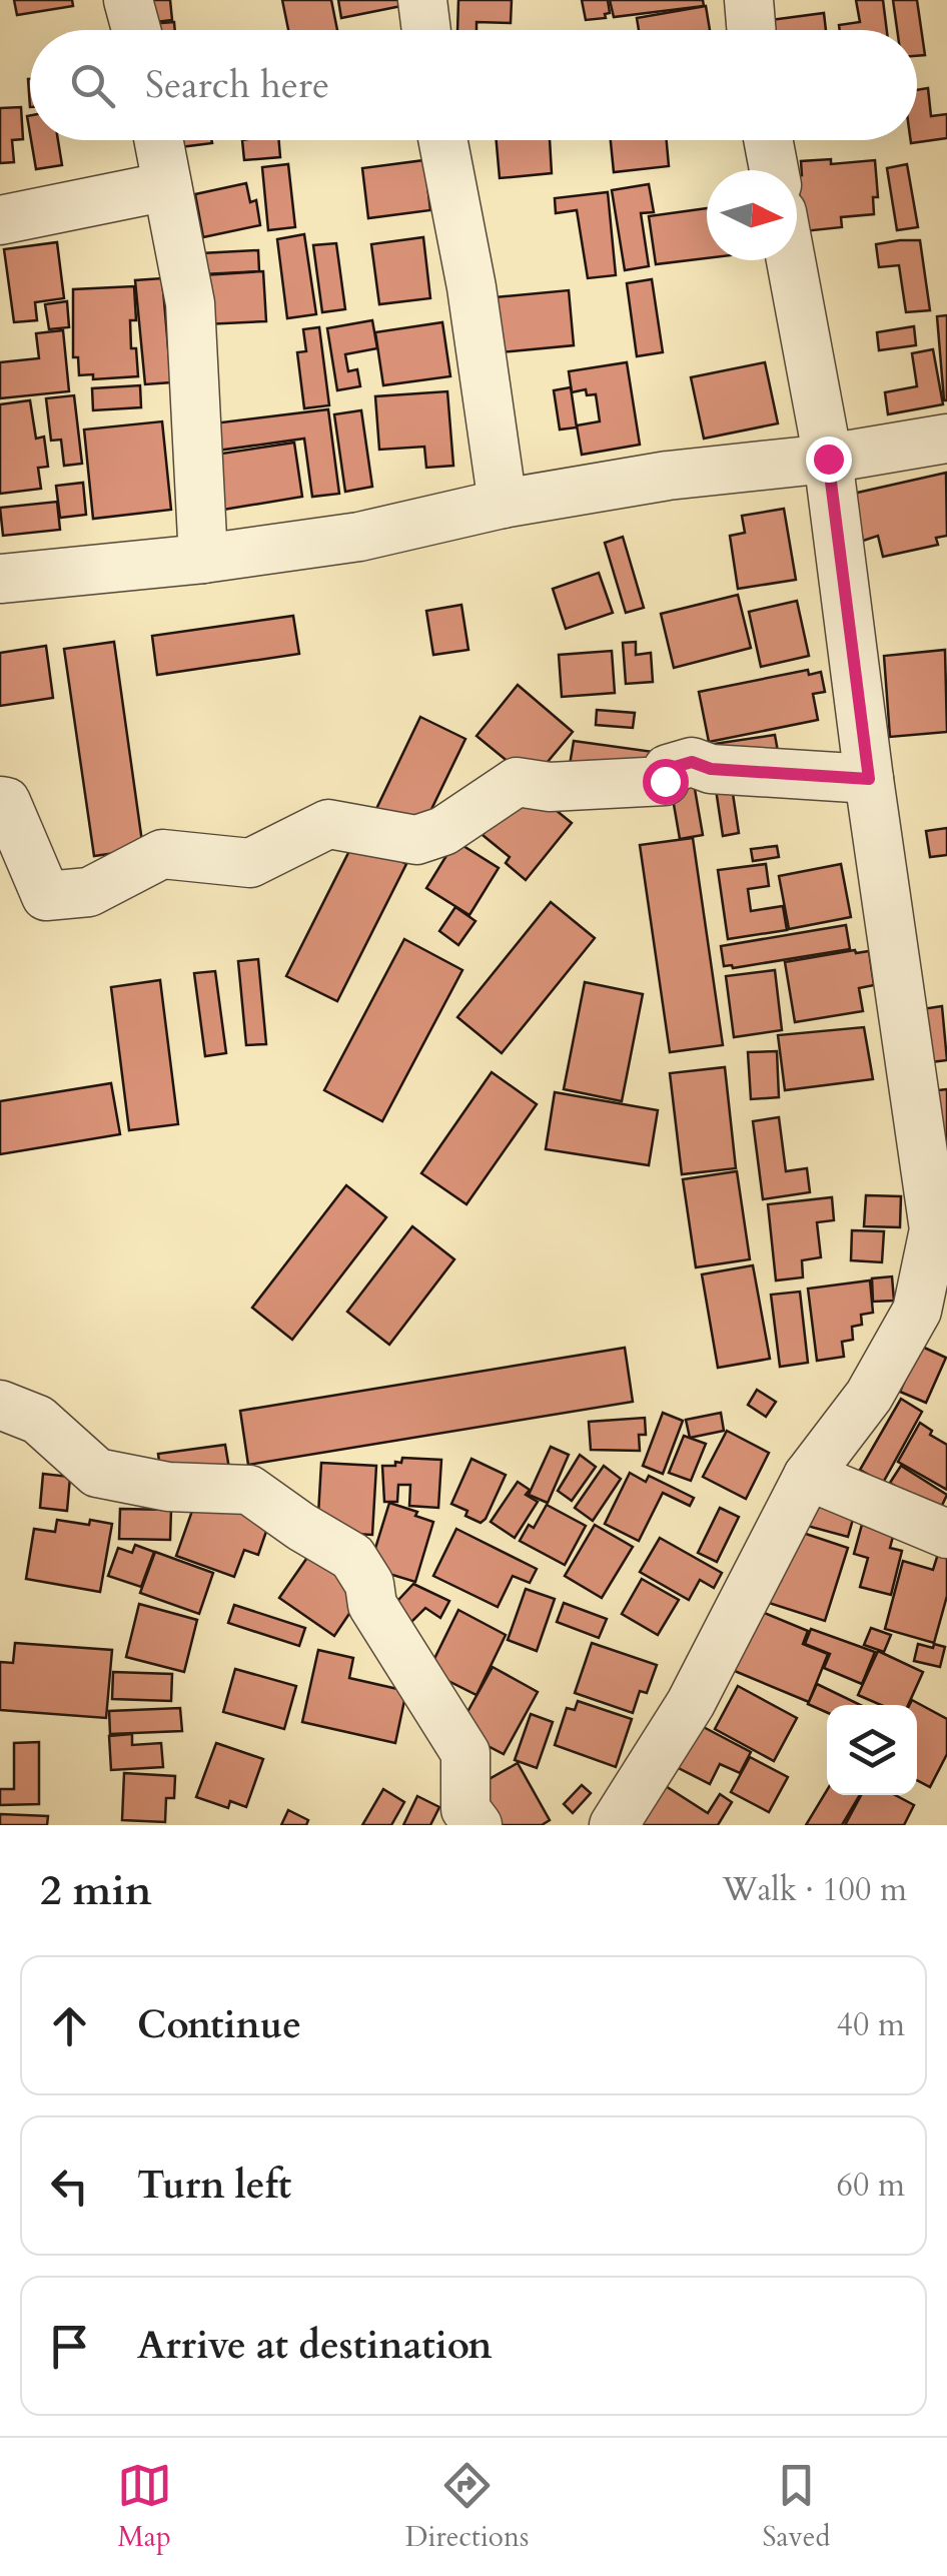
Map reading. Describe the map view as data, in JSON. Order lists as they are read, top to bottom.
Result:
{
  "north": "right",
  "page": {
    "search": "Search here",
    "heading": ["2 min", "Walk · 100 m"],
    "list": [
      ["Continue", "40 m"],
      ["Turn left", "60 m"],
      "Arrive at destination"
    ],
    "nav": ["Map", "Directions", "Saved"]
  }
}
